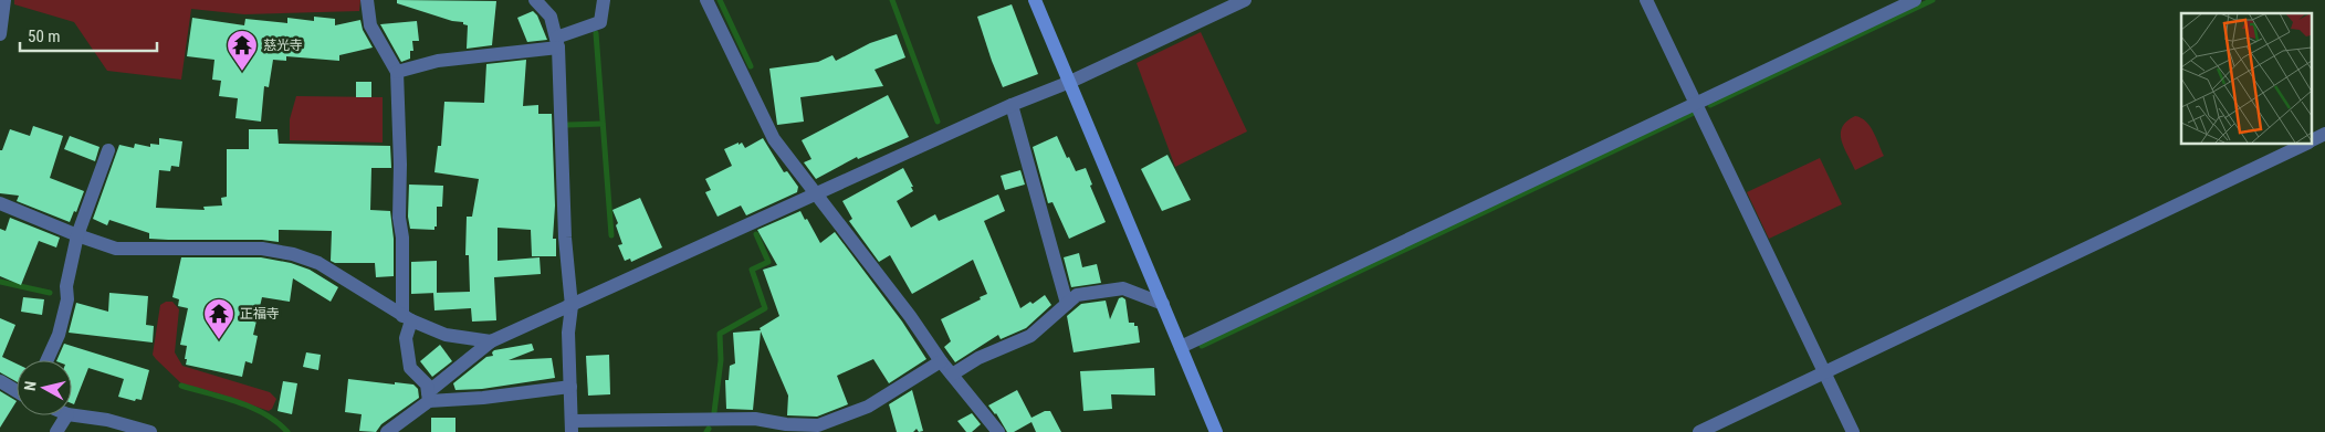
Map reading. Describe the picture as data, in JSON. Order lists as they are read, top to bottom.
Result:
{
  "places": {
    "temple": ["慈光寺", "正福寺"]
  },
  "scale_bar": "50 m",
  "north": "left"
}
